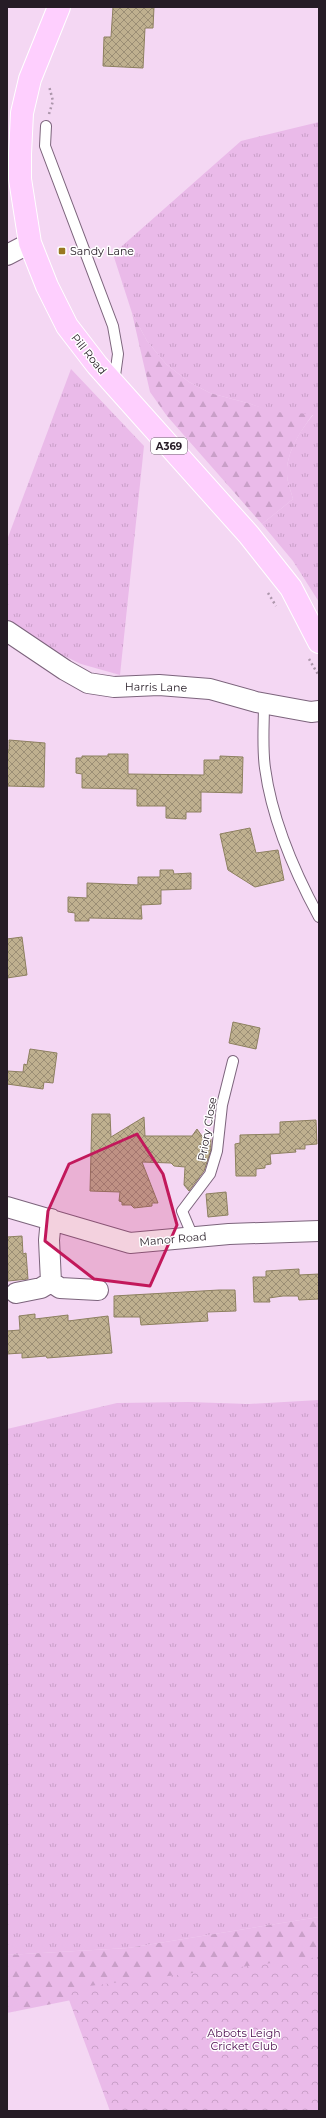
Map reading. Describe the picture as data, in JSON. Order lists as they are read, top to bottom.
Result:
{
  "streets": {
    "main road": ["Pill Road", "A369"],
    "street": ["Harris Lane", "Manor Road"],
    "lane": ["Priory Close"]
  },
  "crossings": [
    ["Priory Close", "Manor Road"]
  ],
  "parks": ["Abbots Leigh Cricket Club"],
  "places": {
    "transit": ["Sandy Lane"]
  }
}
